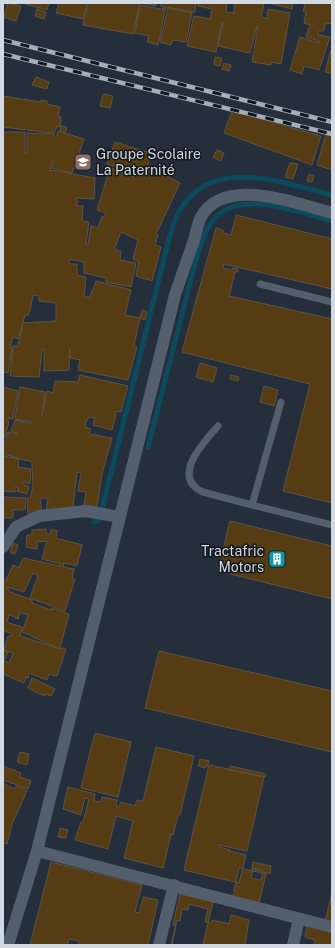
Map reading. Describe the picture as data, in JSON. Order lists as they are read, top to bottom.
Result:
{
  "places": {
    "school or university": ["Groupe Scolaire La Paternité"],
    "building": ["Tractafric Motors"]
  }
}
